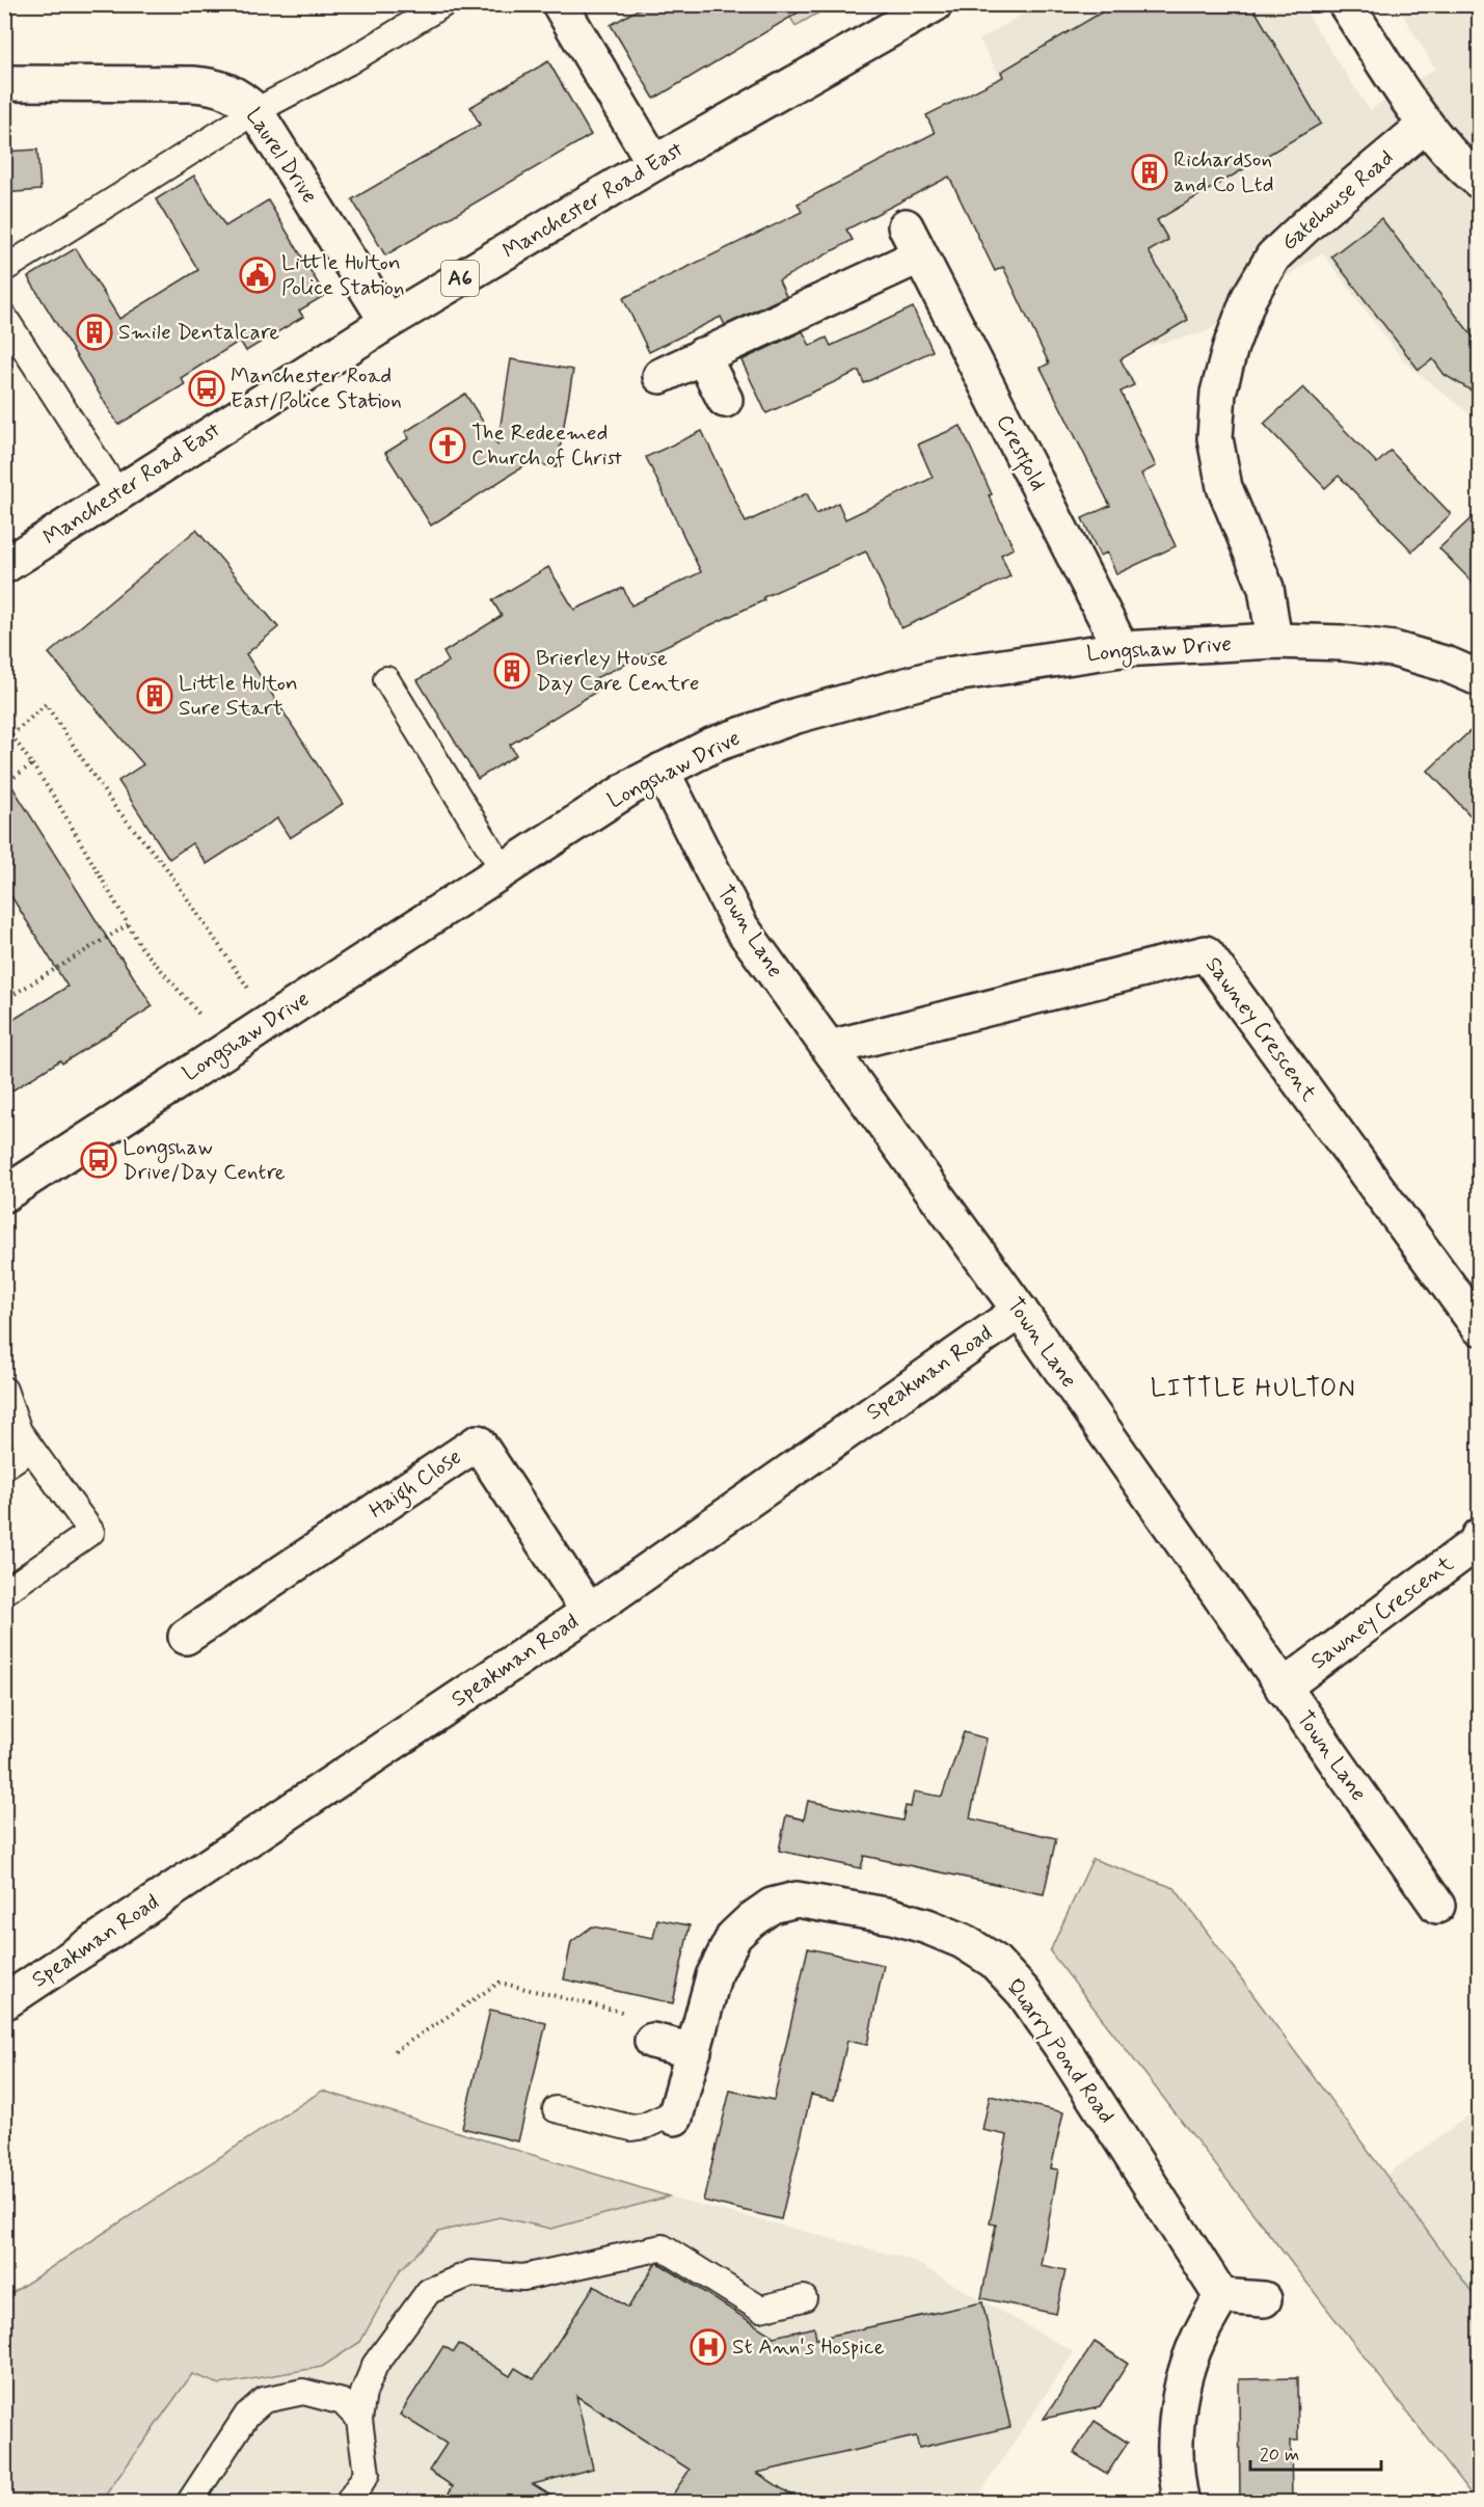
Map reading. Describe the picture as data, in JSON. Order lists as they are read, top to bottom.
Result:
{
  "streets": {
    "street": [
      "Laurel Drive",
      "Manchester Road East",
      "Gatehouse Road",
      "A6",
      "Crestfold",
      "Longshaw Drive",
      "Town Lane",
      "Sawney Crescent",
      "Speakman Road",
      "Haigh Close",
      "Quarry Pond Road"
    ]
  },
  "crossings": [
    ["Laurel Drive", "Manchester Road East"],
    ["Gatehouse Road", "Longshaw Drive"],
    ["Crestfold", "Longshaw Drive"],
    ["Longshaw Drive", "Town Lane"],
    ["Town Lane", "Sawney Crescent"],
    ["Town Lane", "Speakman Road"],
    ["Speakman Road", "Haigh Close"]
  ],
  "districts": ["LITTLE HULTON"],
  "places": {
    "building": [
      "Richardson and Co Ltd",
      "Smile Dentalcare",
      "Brierley House Day Care Centre",
      "Little Hulton Sure Start"
    ],
    "public building": ["Little Hulton Police Station"],
    "bus stop": ["Manchester Road East/Police Station", "Longshaw Drive/Day Centre"],
    "church": ["The Redeemed Church of Christ"],
    "hospital": ["St Ann's Hospice"]
  },
  "scale_bar": "20 m"
}
